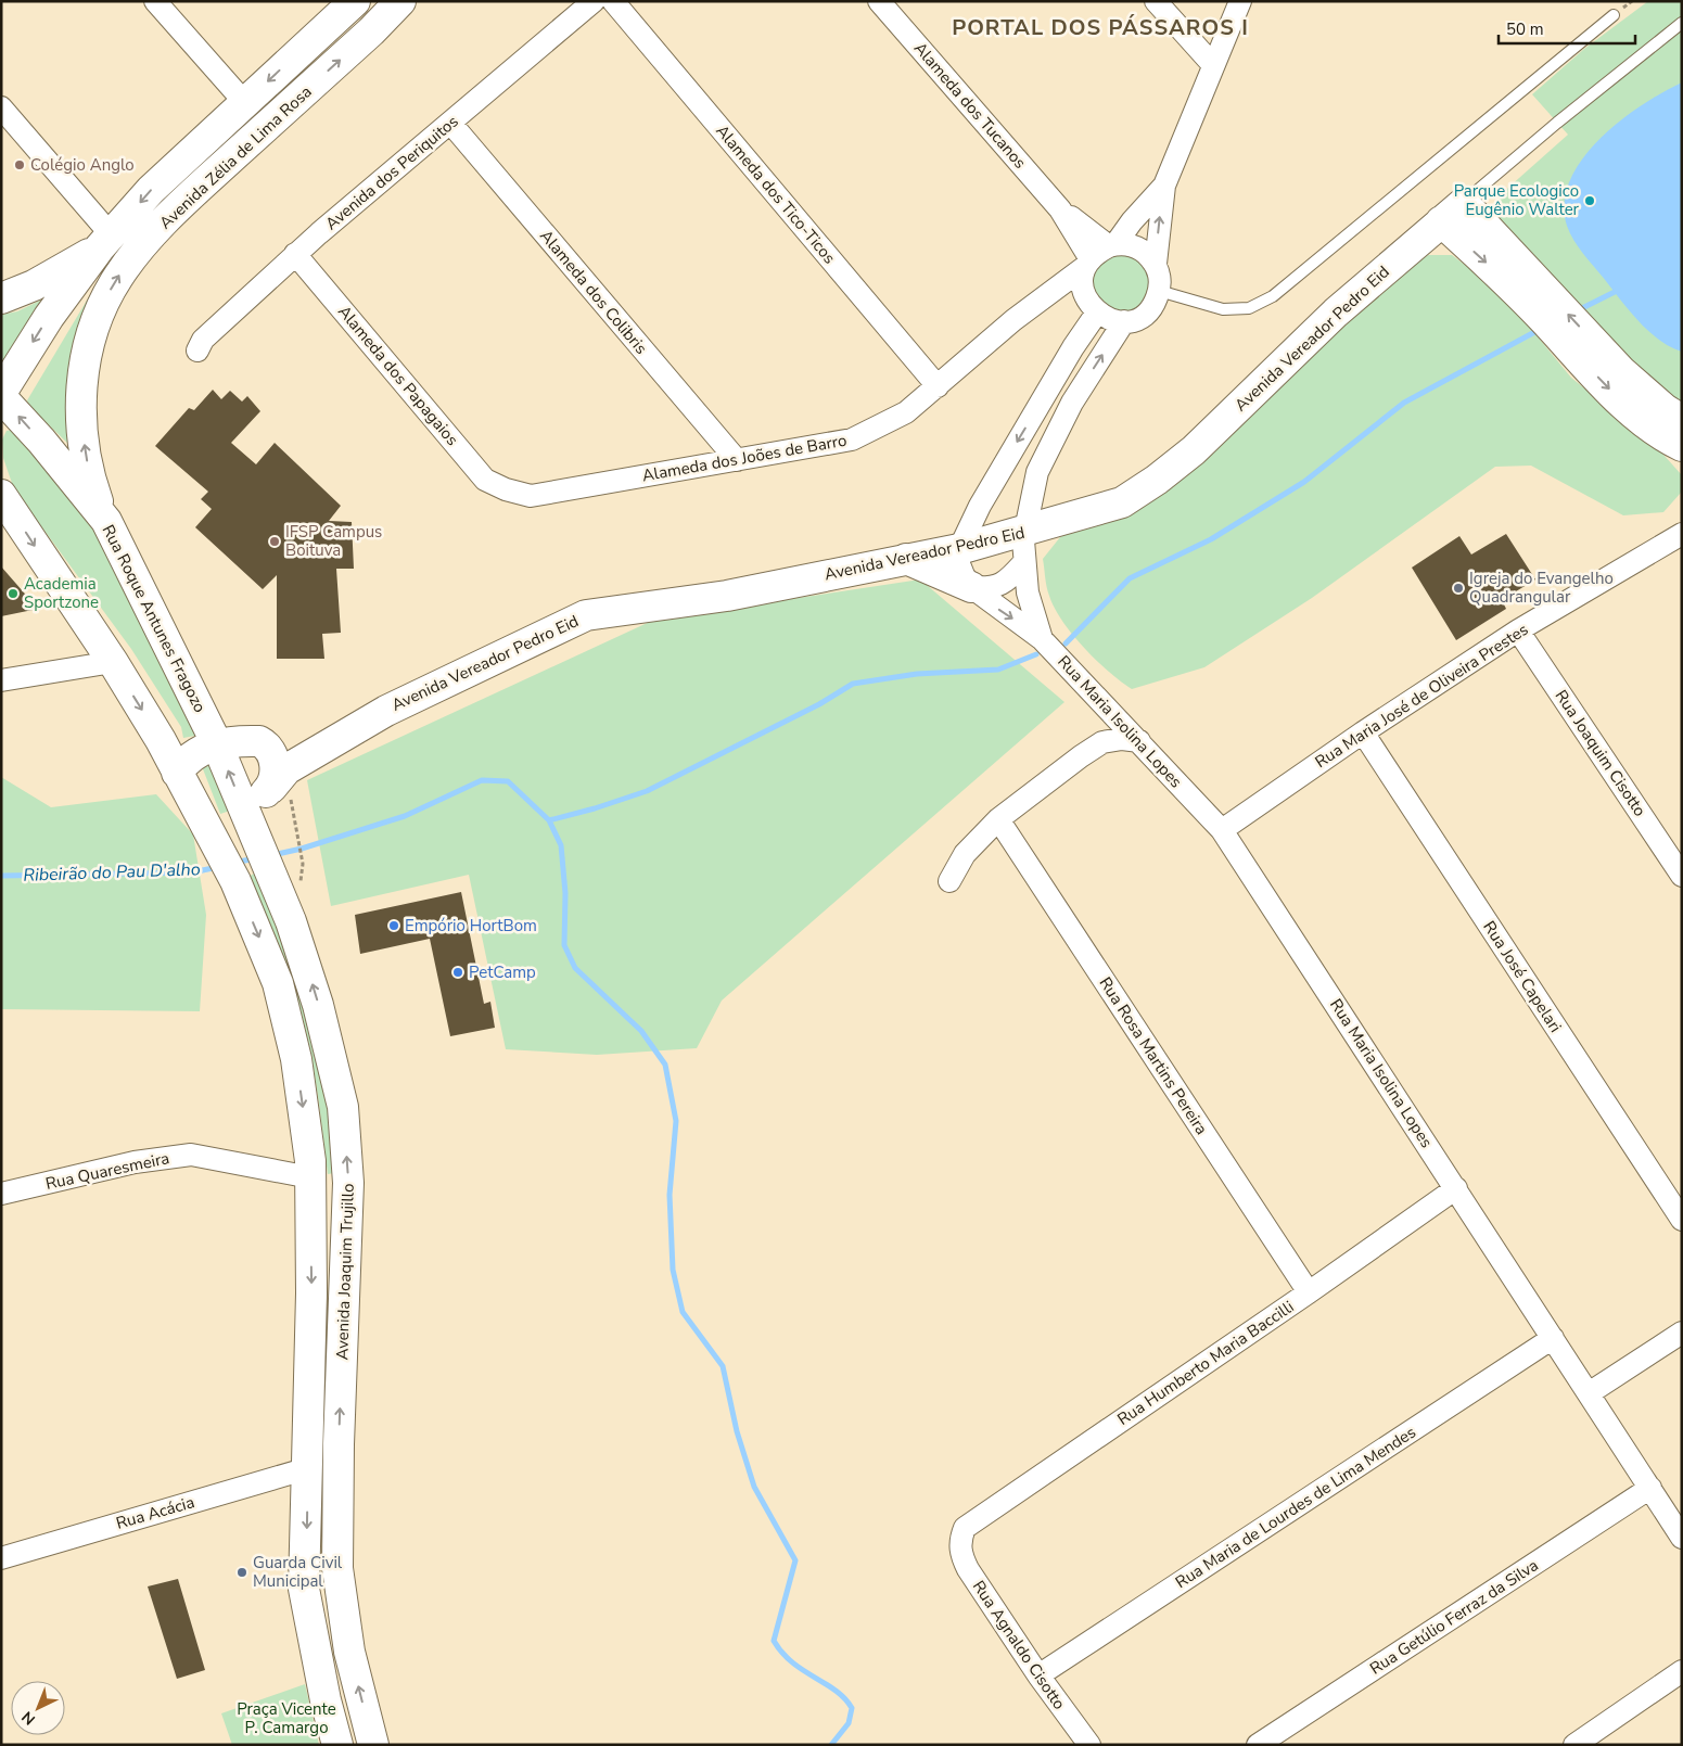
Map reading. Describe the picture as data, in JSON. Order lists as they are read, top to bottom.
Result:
{
  "streets": {
    "main road": [
      "Avenida Zélia de Lima Rosa",
      "Avenida Vereador Pedro Eid",
      "Rua Roque Antunes Fragozo",
      "Avenida Joaquim Trujillo"
    ],
    "street": [
      "Alameda dos Tucanos",
      "Avenida dos Periquitos",
      "Alameda dos Tico-Ticos",
      "Alameda dos Colibris",
      "Alameda dos Papagaios",
      "Alameda dos Joões de Barro",
      "Rua Maria José de Oliveira Prestes",
      "Rua Maria Isolina Lopes",
      "Rua Joaquim Cisotto",
      "Rua José Capelari",
      "Rua Rosa Martins Pereira",
      "Rua Quaresmeira",
      "Rua Humberto Maria Baccilli",
      "Rua Maria de Lourdes de Lima Mendes",
      "Rua Acácia",
      "Rua Getúlio Ferraz da Silva",
      "Rua Agnaldo Cisotto"
    ]
  },
  "crossings": [
    ["Avenida Zélia de Lima Rosa", "Rua Roque Antunes Fragozo"],
    ["Avenida dos Periquitos", "Alameda dos Colibris"],
    ["Avenida dos Periquitos", "Alameda dos Papagaios"],
    ["Alameda dos Tico-Ticos", "Alameda dos Joões de Barro"],
    ["Alameda dos Colibris", "Alameda dos Joões de Barro"],
    ["Avenida Vereador Pedro Eid", "Rua Roque Antunes Fragozo"],
    ["Avenida Vereador Pedro Eid", "Rua Maria Isolina Lopes"],
    ["Avenida Vereador Pedro Eid", "Avenida Joaquim Trujillo"],
    ["Alameda dos Papagaios", "Alameda dos Joões de Barro"],
    ["Alameda dos Joões de Barro", "Rua Maria Isolina Lopes"],
    ["Rua Roque Antunes Fragozo", "Avenida Joaquim Trujillo"],
    ["Rua Maria José de Oliveira Prestes", "Rua Maria Isolina Lopes"],
    ["Rua Maria José de Oliveira Prestes", "Rua Joaquim Cisotto"],
    ["Rua Maria José de Oliveira Prestes", "Rua José Capelari"],
    ["Rua Maria Isolina Lopes", "Rua Humberto Maria Baccilli"],
    ["Rua Maria Isolina Lopes", "Rua Maria de Lourdes de Lima Mendes"],
    ["Rua Maria Isolina Lopes", "Rua Getúlio Ferraz da Silva"],
    ["Rua Rosa Martins Pereira", "Rua Humberto Maria Baccilli"],
    ["Rua Quaresmeira", "Avenida Joaquim Trujillo"],
    ["Avenida Joaquim Trujillo", "Rua Acácia"],
    ["Rua Humberto Maria Baccilli", "Rua Agnaldo Cisotto"],
    ["Rua Maria de Lourdes de Lima Mendes", "Rua Agnaldo Cisotto"]
  ],
  "districts": ["PORTAL DOS PÁSSAROS I"],
  "water": ["Ribeirão do Pau D'alho"],
  "parks": ["Praça Vicente P. Camargo"],
  "places": [
    "Colégio Anglo",
    "Parque Ecologico Eugênio Walter",
    "IFSP Campus Boituva",
    "Igreja do Evangelho Quadrangular",
    "Academia Sportzone",
    "Empório HortBom",
    "PetCamp",
    "Guarda Civil Municipal"
  ],
  "scale_bar": "50 m",
  "north": "bottom left"
}
